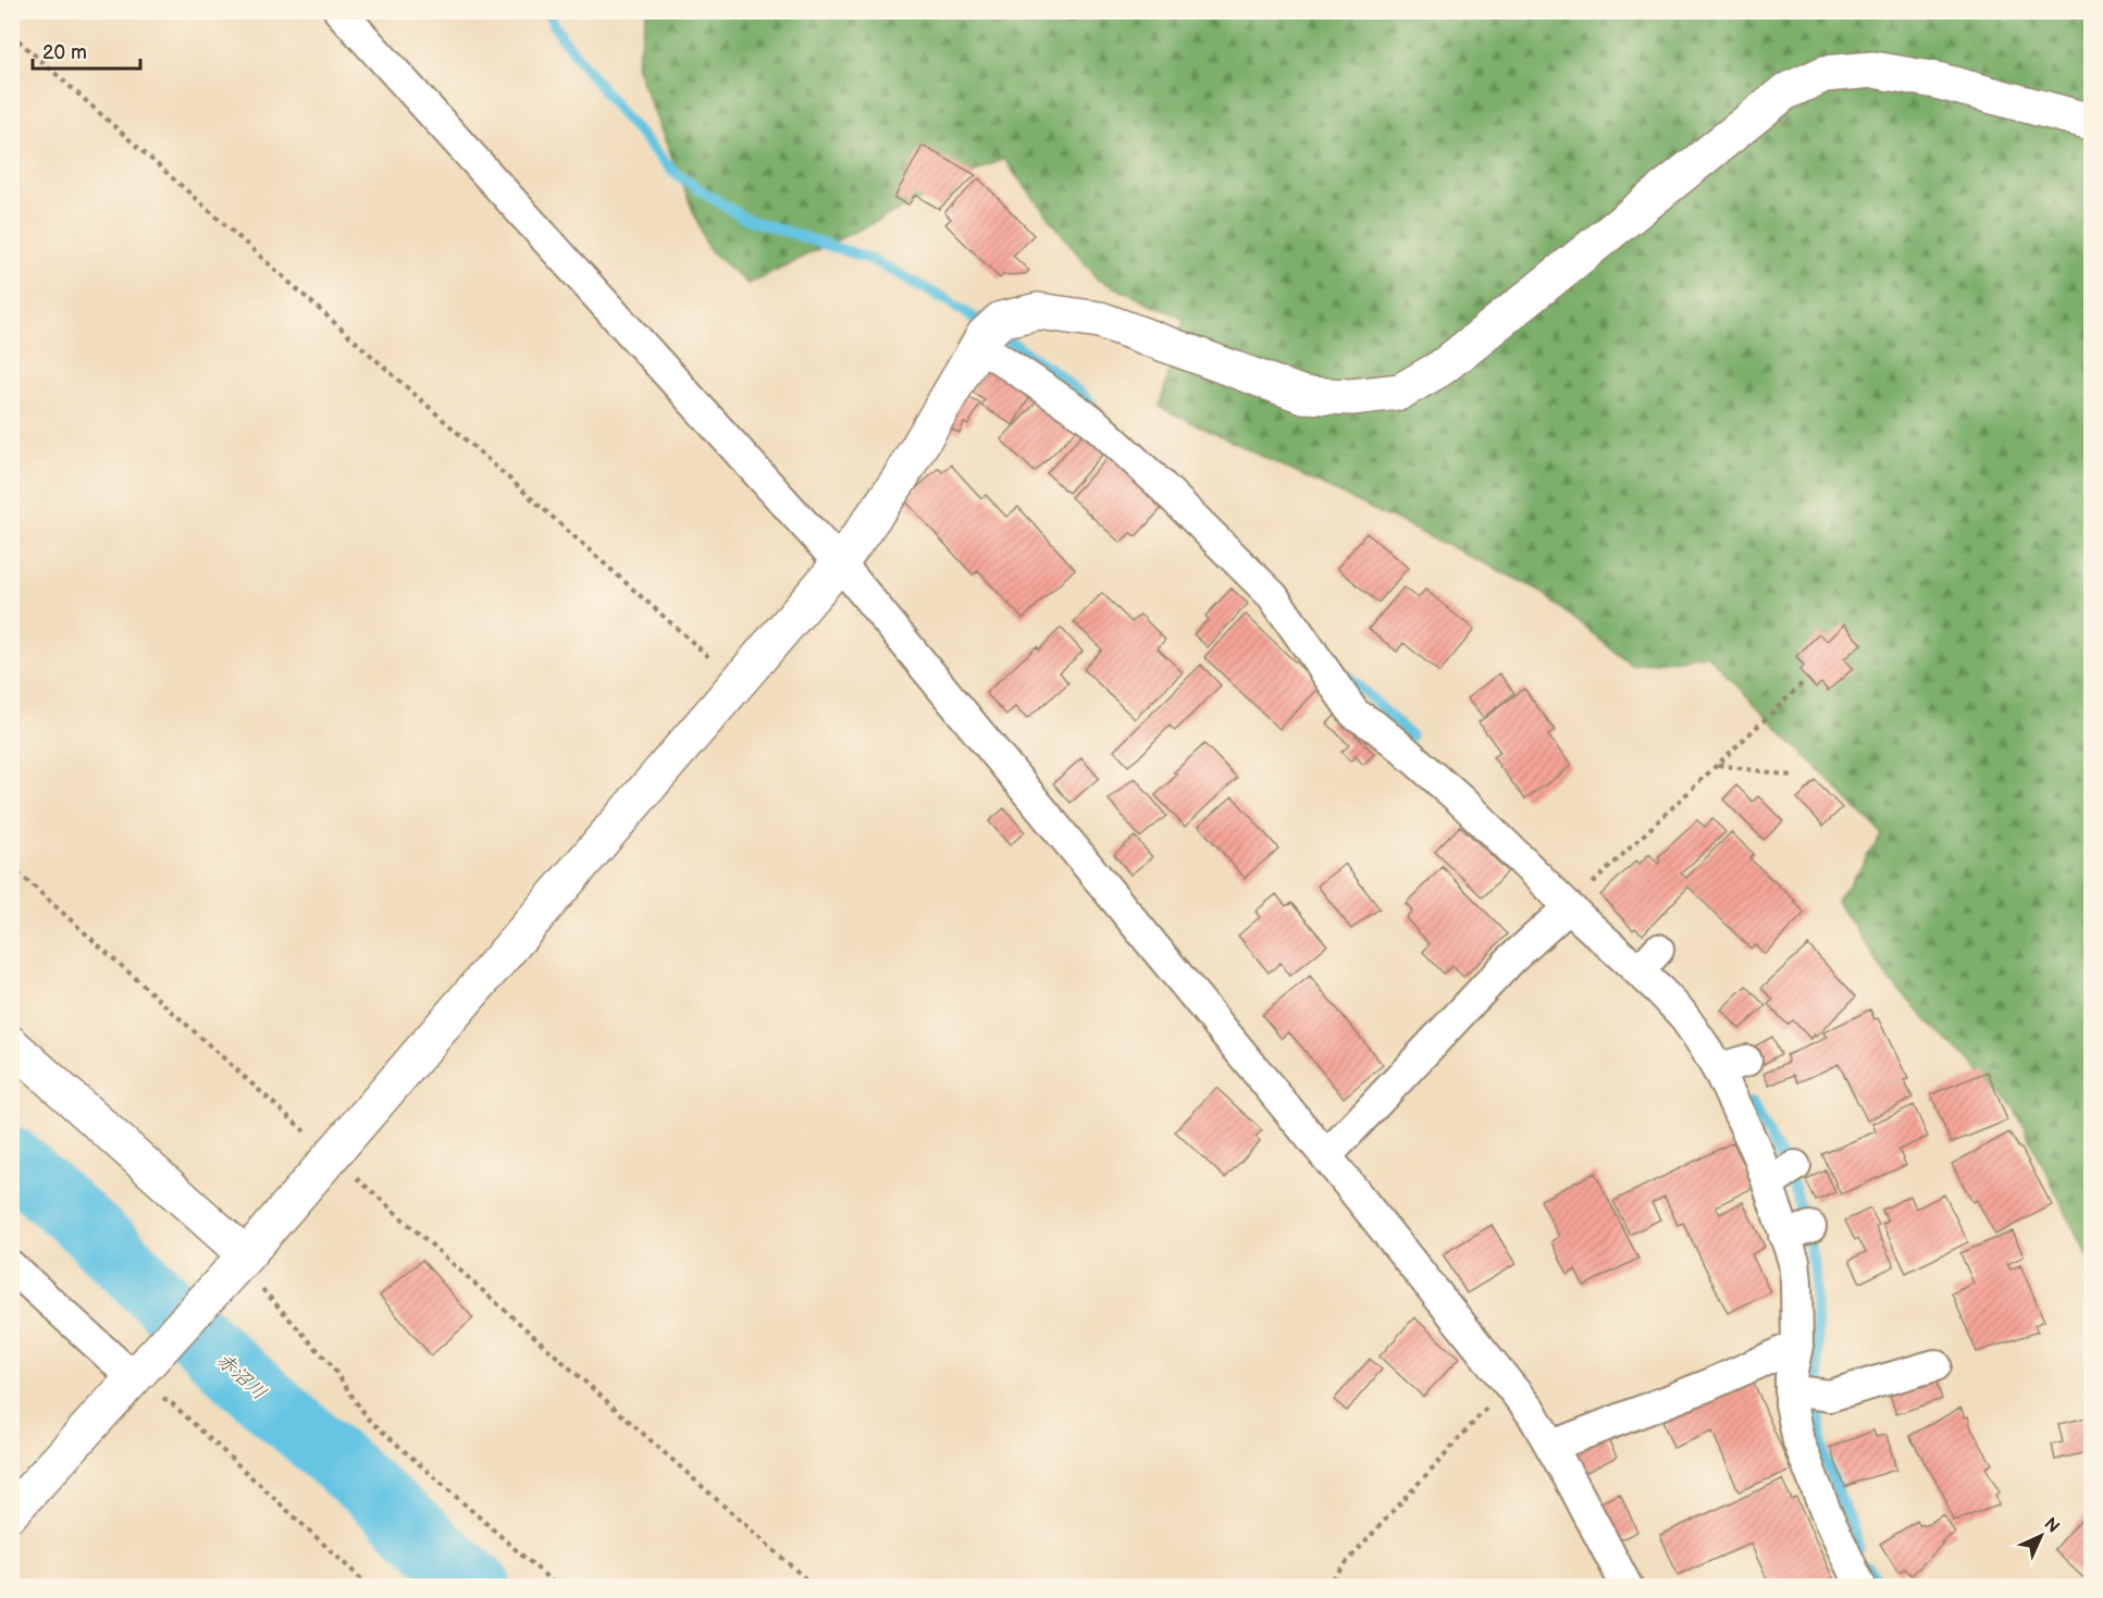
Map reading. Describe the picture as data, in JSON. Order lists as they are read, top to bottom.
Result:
{
  "water": ["赤沼川"],
  "scale_bar": "20 m",
  "north": "top right"
}
